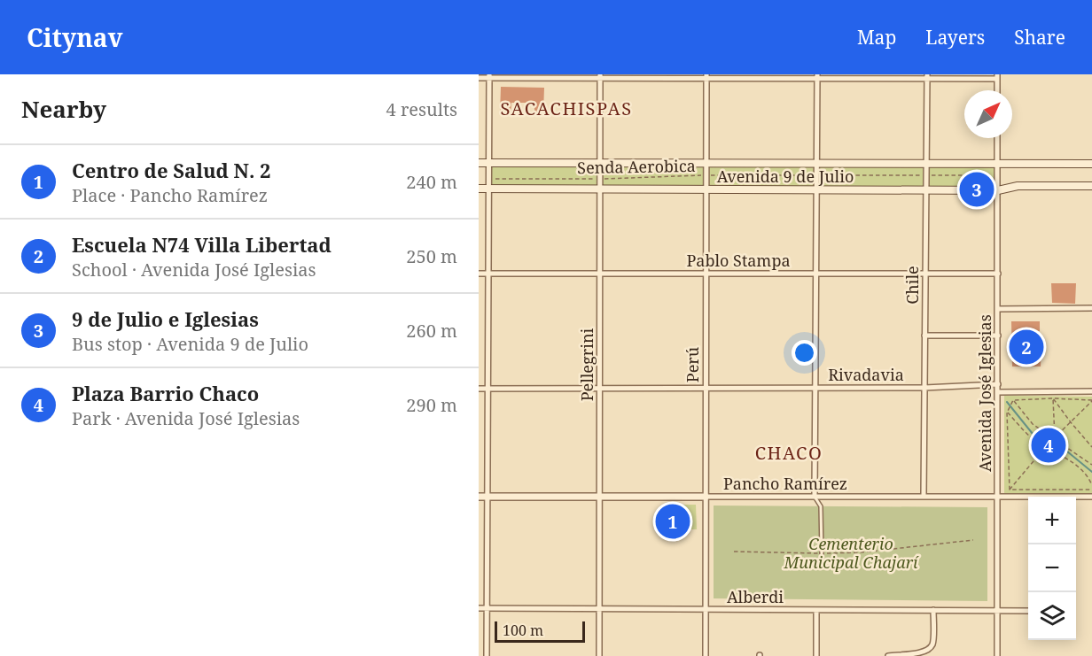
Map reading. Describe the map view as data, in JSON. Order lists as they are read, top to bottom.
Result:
{
  "streets": {
    "main road": ["Avenida 9 de Julio"],
    "street": [
      "Pablo Stampa",
      "Chile",
      "Pellegrini",
      "Perú",
      "Rivadavia",
      "Avenida José Iglesias",
      "Pancho Ramírez",
      "Alberdi"
    ],
    "path": ["Senda Aerobica"]
  },
  "crossings": [
    ["Senda Aerobica", "Chile"],
    ["Senda Aerobica", "Pellegrini"],
    ["Senda Aerobica", "Perú"],
    ["Avenida 9 de Julio", "Chile"],
    ["Avenida 9 de Julio", "Pellegrini"],
    ["Avenida 9 de Julio", "Perú"],
    ["Avenida 9 de Julio", "Avenida José Iglesias"],
    ["Pablo Stampa", "Chile"],
    ["Pablo Stampa", "Pellegrini"],
    ["Pablo Stampa", "Perú"],
    ["Pablo Stampa", "Avenida José Iglesias"],
    ["Chile", "Rivadavia"],
    ["Chile", "Pancho Ramírez"],
    ["Pellegrini", "Rivadavia"],
    ["Pellegrini", "Pancho Ramírez"],
    ["Pellegrini", "Alberdi"],
    ["Perú", "Rivadavia"],
    ["Perú", "Pancho Ramírez"],
    ["Perú", "Alberdi"],
    ["Rivadavia", "Avenida José Iglesias"],
    ["Avenida José Iglesias", "Pancho Ramírez"],
    ["Avenida José Iglesias", "Alberdi"]
  ],
  "districts": ["SACACHISPAS", "CHACO"],
  "parks": ["Cementerio Municipal Chajarí"],
  "scale_bar": "100 m",
  "north": "top right",
  "page": {
    "header": "Citynav",
    "nav": ["Map", "Layers", "Share"],
    "heading": ["Nearby", "4 results"],
    "list": [
      {
        "mark": "1",
        "name": "Centro de Salud N. 2",
        "note": "Place · Pancho Ramírez",
        "value": "240 m"
      },
      {
        "mark": "2",
        "name": "Escuela N74 Villa Libertad",
        "note": "School · Avenida José Iglesias",
        "value": "250 m"
      },
      {
        "mark": "3",
        "name": "9 de Julio e Iglesias",
        "note": "Bus stop · Avenida 9 de Julio",
        "value": "260 m"
      },
      {
        "mark": "4",
        "name": "Plaza Barrio Chaco",
        "note": "Park · Avenida José Iglesias",
        "value": "290 m"
      }
    ],
    "pins": [
      "3",
      "2",
      "4",
      "1"
    ],
    "map_buttons": ["+", "−"],
    "scale": "100 m"
  }
}
